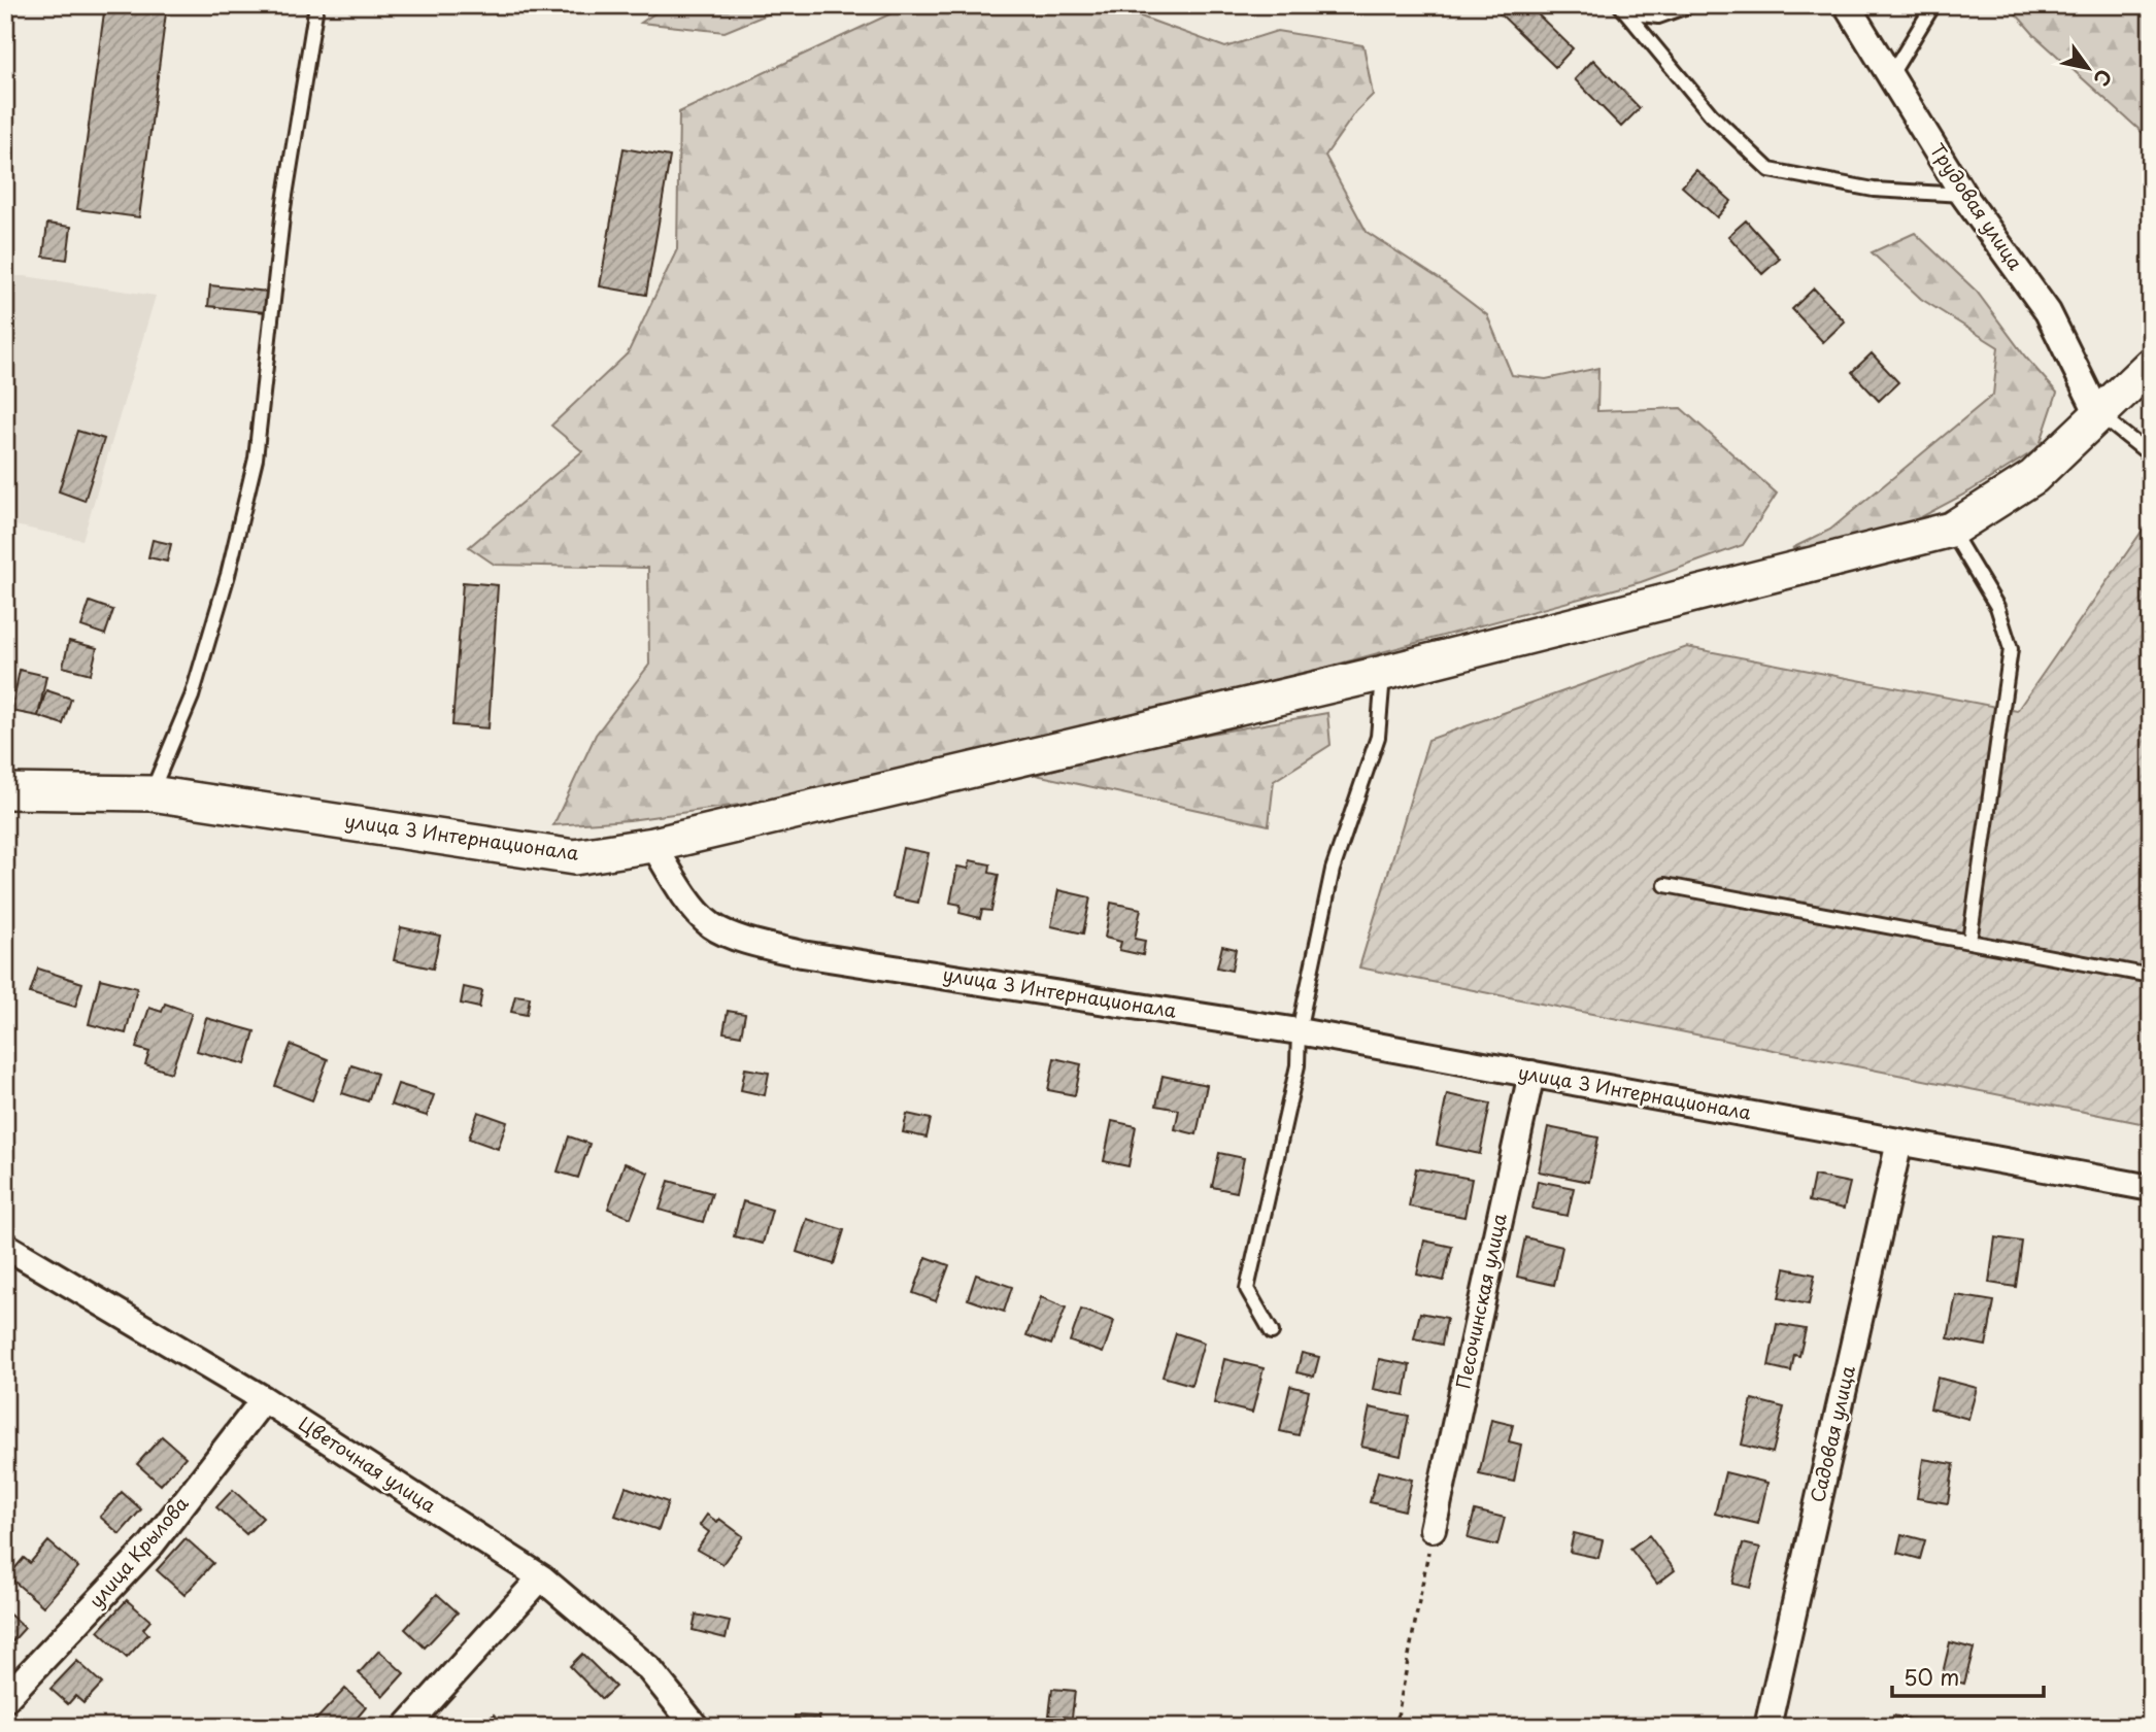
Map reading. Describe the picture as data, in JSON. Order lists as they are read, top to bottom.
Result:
{
  "streets": {
    "street": [
      "Трудовая улица",
      "улица 3 Интернационала",
      "Песочинская улица",
      "Садовая улица",
      "Цветочная улица",
      "улица Крылова"
    ]
  },
  "crossings": [
    ["улица 3 Интернационала", "Песочинская улица"],
    ["улица 3 Интернационала", "Садовая улица"],
    ["Цветочная улица", "улица Крылова"]
  ],
  "scale_bar": "50 m",
  "north": "bottom right"
}
